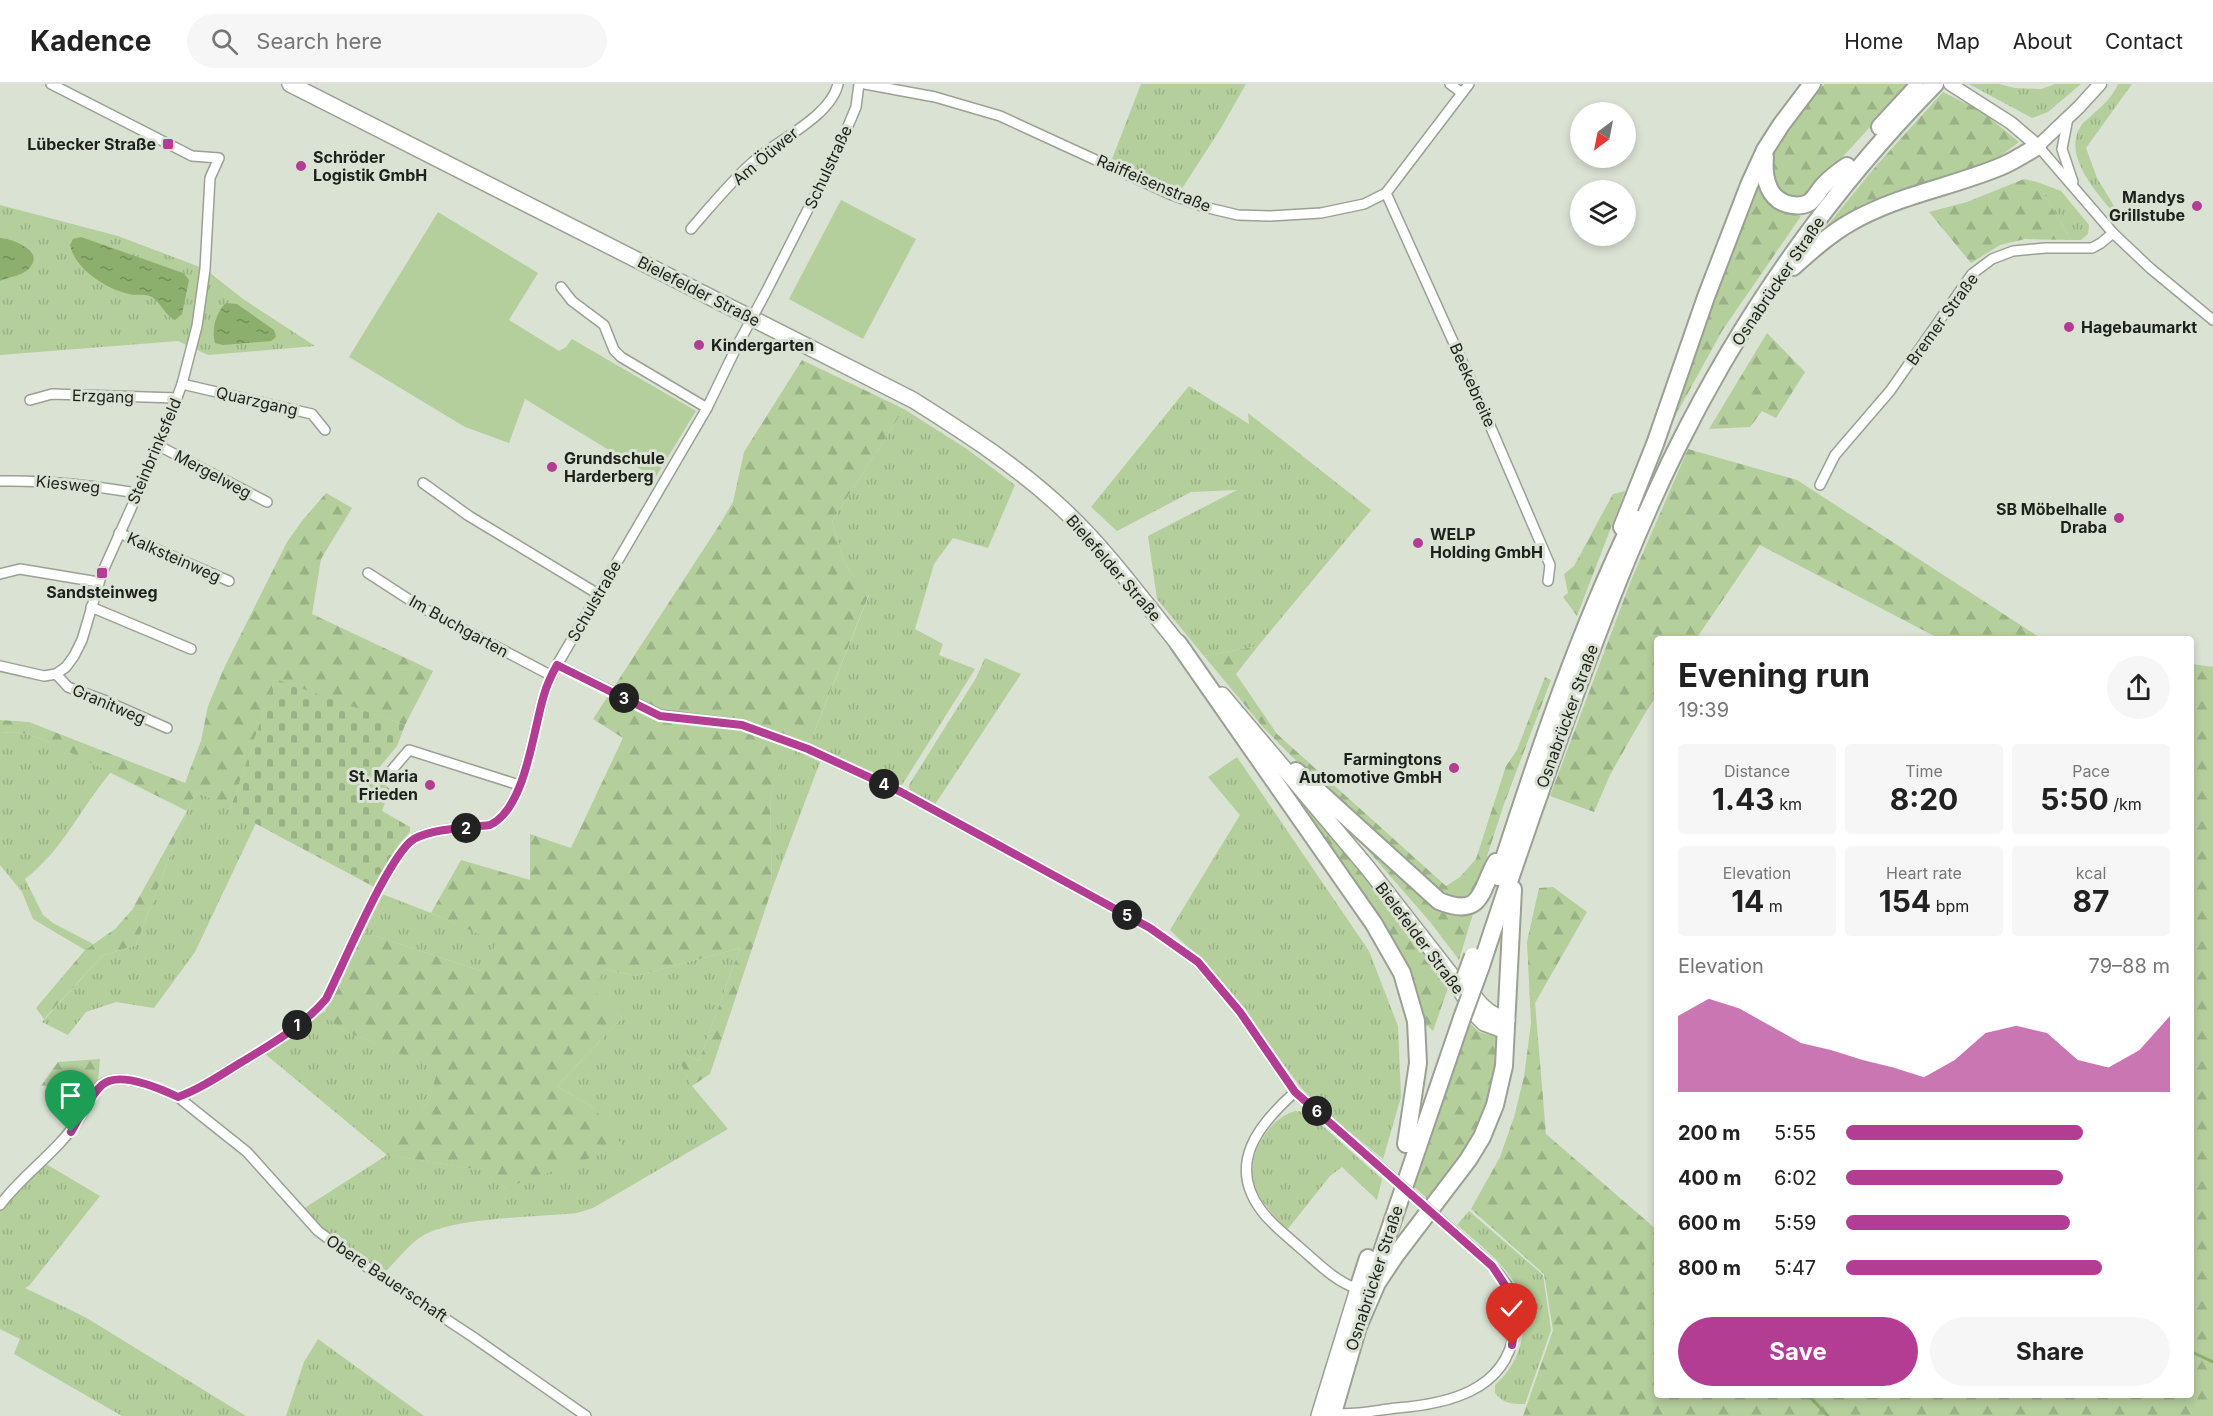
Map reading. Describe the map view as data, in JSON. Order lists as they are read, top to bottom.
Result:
{
  "streets": {
    "highway": ["Osnabrücker Straße"],
    "main road": ["Bielefelder Straße"],
    "street": [
      "Am Öüwer",
      "Schulstraße",
      "Raiffeisenstraße",
      "Bremer Straße",
      "Beekebreite",
      "Erzgang",
      "Quarzgang",
      "Steinbrinksfeld",
      "Mergelweg",
      "Kiesweg",
      "Kalksteinweg",
      "Im Buchgarten",
      "Granitweg",
      "Obere Bauerschaft"
    ]
  },
  "crossings": [
    ["Schulstraße", "Im Buchgarten"],
    ["Schulstraße", "Obere Bauerschaft"],
    ["Raiffeisenstraße", "Beekebreite"],
    ["Erzgang", "Steinbrinksfeld"],
    ["Quarzgang", "Steinbrinksfeld"],
    ["Steinbrinksfeld", "Mergelweg"],
    ["Steinbrinksfeld", "Kiesweg"],
    ["Steinbrinksfeld", "Kalksteinweg"],
    ["Steinbrinksfeld", "Granitweg"]
  ],
  "places": {
    "transit": ["Lübecker Straße", "Sandsteinweg"],
    "other": [
      "Schröder Logistik GmbH",
      "Mandys Grillstube",
      "Hagebaumarkt",
      "Kindergarten",
      "Grundschule Harderberg",
      "SB Möbelhalle Draba",
      "WELP Holding GmbH",
      "Farmingtons Automotive GmbH",
      "St. Maria Frieden"
    ]
  },
  "north": "bottom left",
  "page": {
    "header": "Kadence",
    "search": "Search here",
    "nav": [
      "Home",
      "Map",
      "About",
      "Contact"
    ],
    "heading": ["Evening run", "19:39"],
    "pins": [
      "3",
      "4",
      "2",
      "5",
      "1",
      "6"
    ],
    "stats": [
      ["Distance", "1.43 km"],
      ["Time", "8:20"],
      ["Pace", "5:50 /km"],
      ["Elevation", "14 m"],
      ["Heart rate", "154 bpm"],
      ["kcal", "87"]
    ],
    "chart": ["Elevation", "79–88 m"],
    "list": [
      {
        "name": "200 m",
        "note": "5:55"
      },
      {
        "name": "400 m",
        "note": "6:02"
      },
      {
        "name": "600 m",
        "note": "5:59"
      },
      {
        "name": "800 m",
        "note": "5:47"
      }
    ],
    "buttons": ["Save", "Share"]
  }
}
